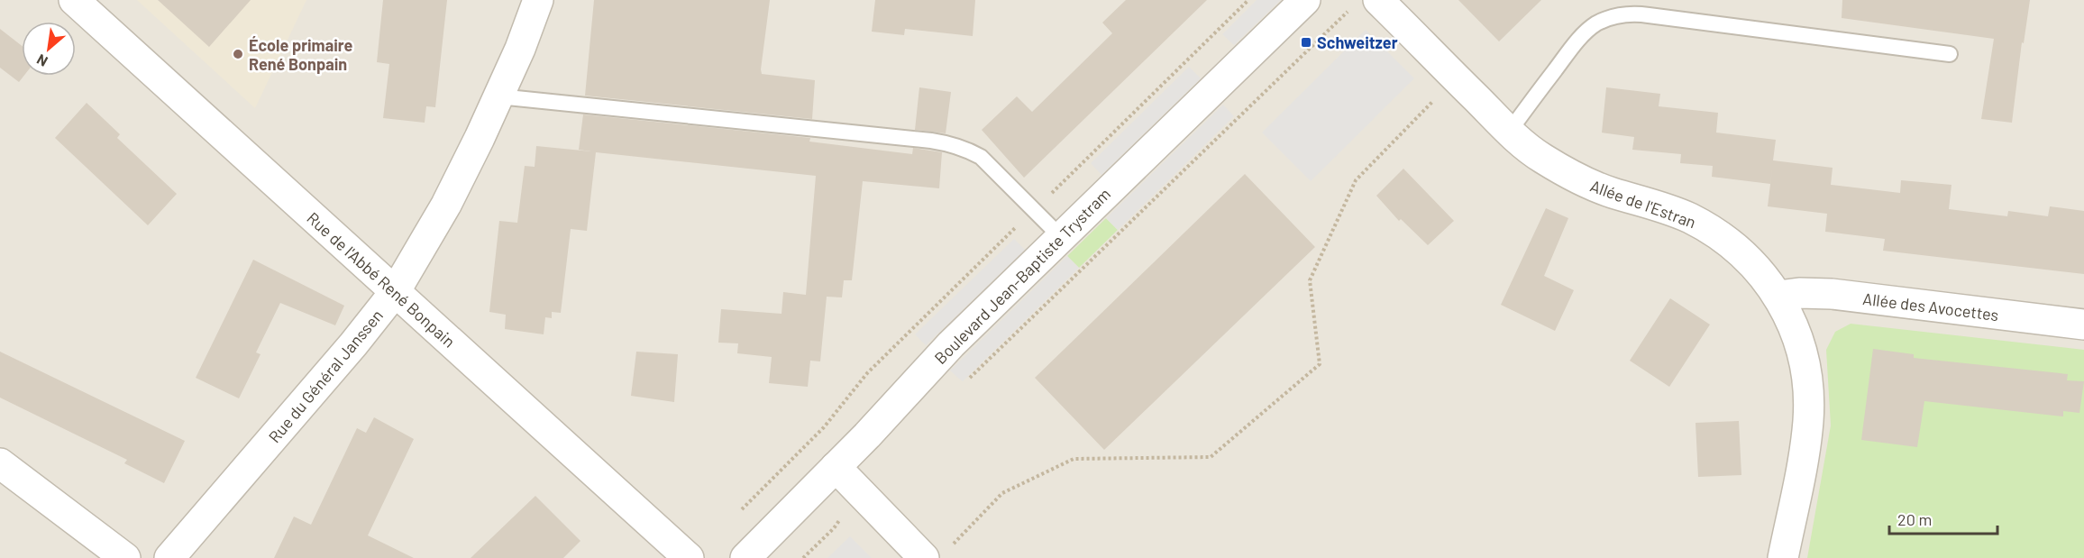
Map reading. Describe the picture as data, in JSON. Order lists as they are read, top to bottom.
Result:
{
  "streets": {
    "street": [
      "Allée de l'Estran",
      "Boulevard Jean-Baptiste Trystram",
      "Rue de l'Abbé René Bonpain",
      "Allée des Avocettes",
      "Rue du Général Janssen"
    ]
  },
  "crossings": [
    ["Allée de l'Estran", "Allée des Avocettes"],
    ["Rue de l'Abbé René Bonpain", "Rue du Général Janssen"]
  ],
  "places": {
    "transit": ["Schweitzer"],
    "other": ["École primaire René Bonpain"]
  },
  "scale_bar": "20 m",
  "north": "bottom left"
}
